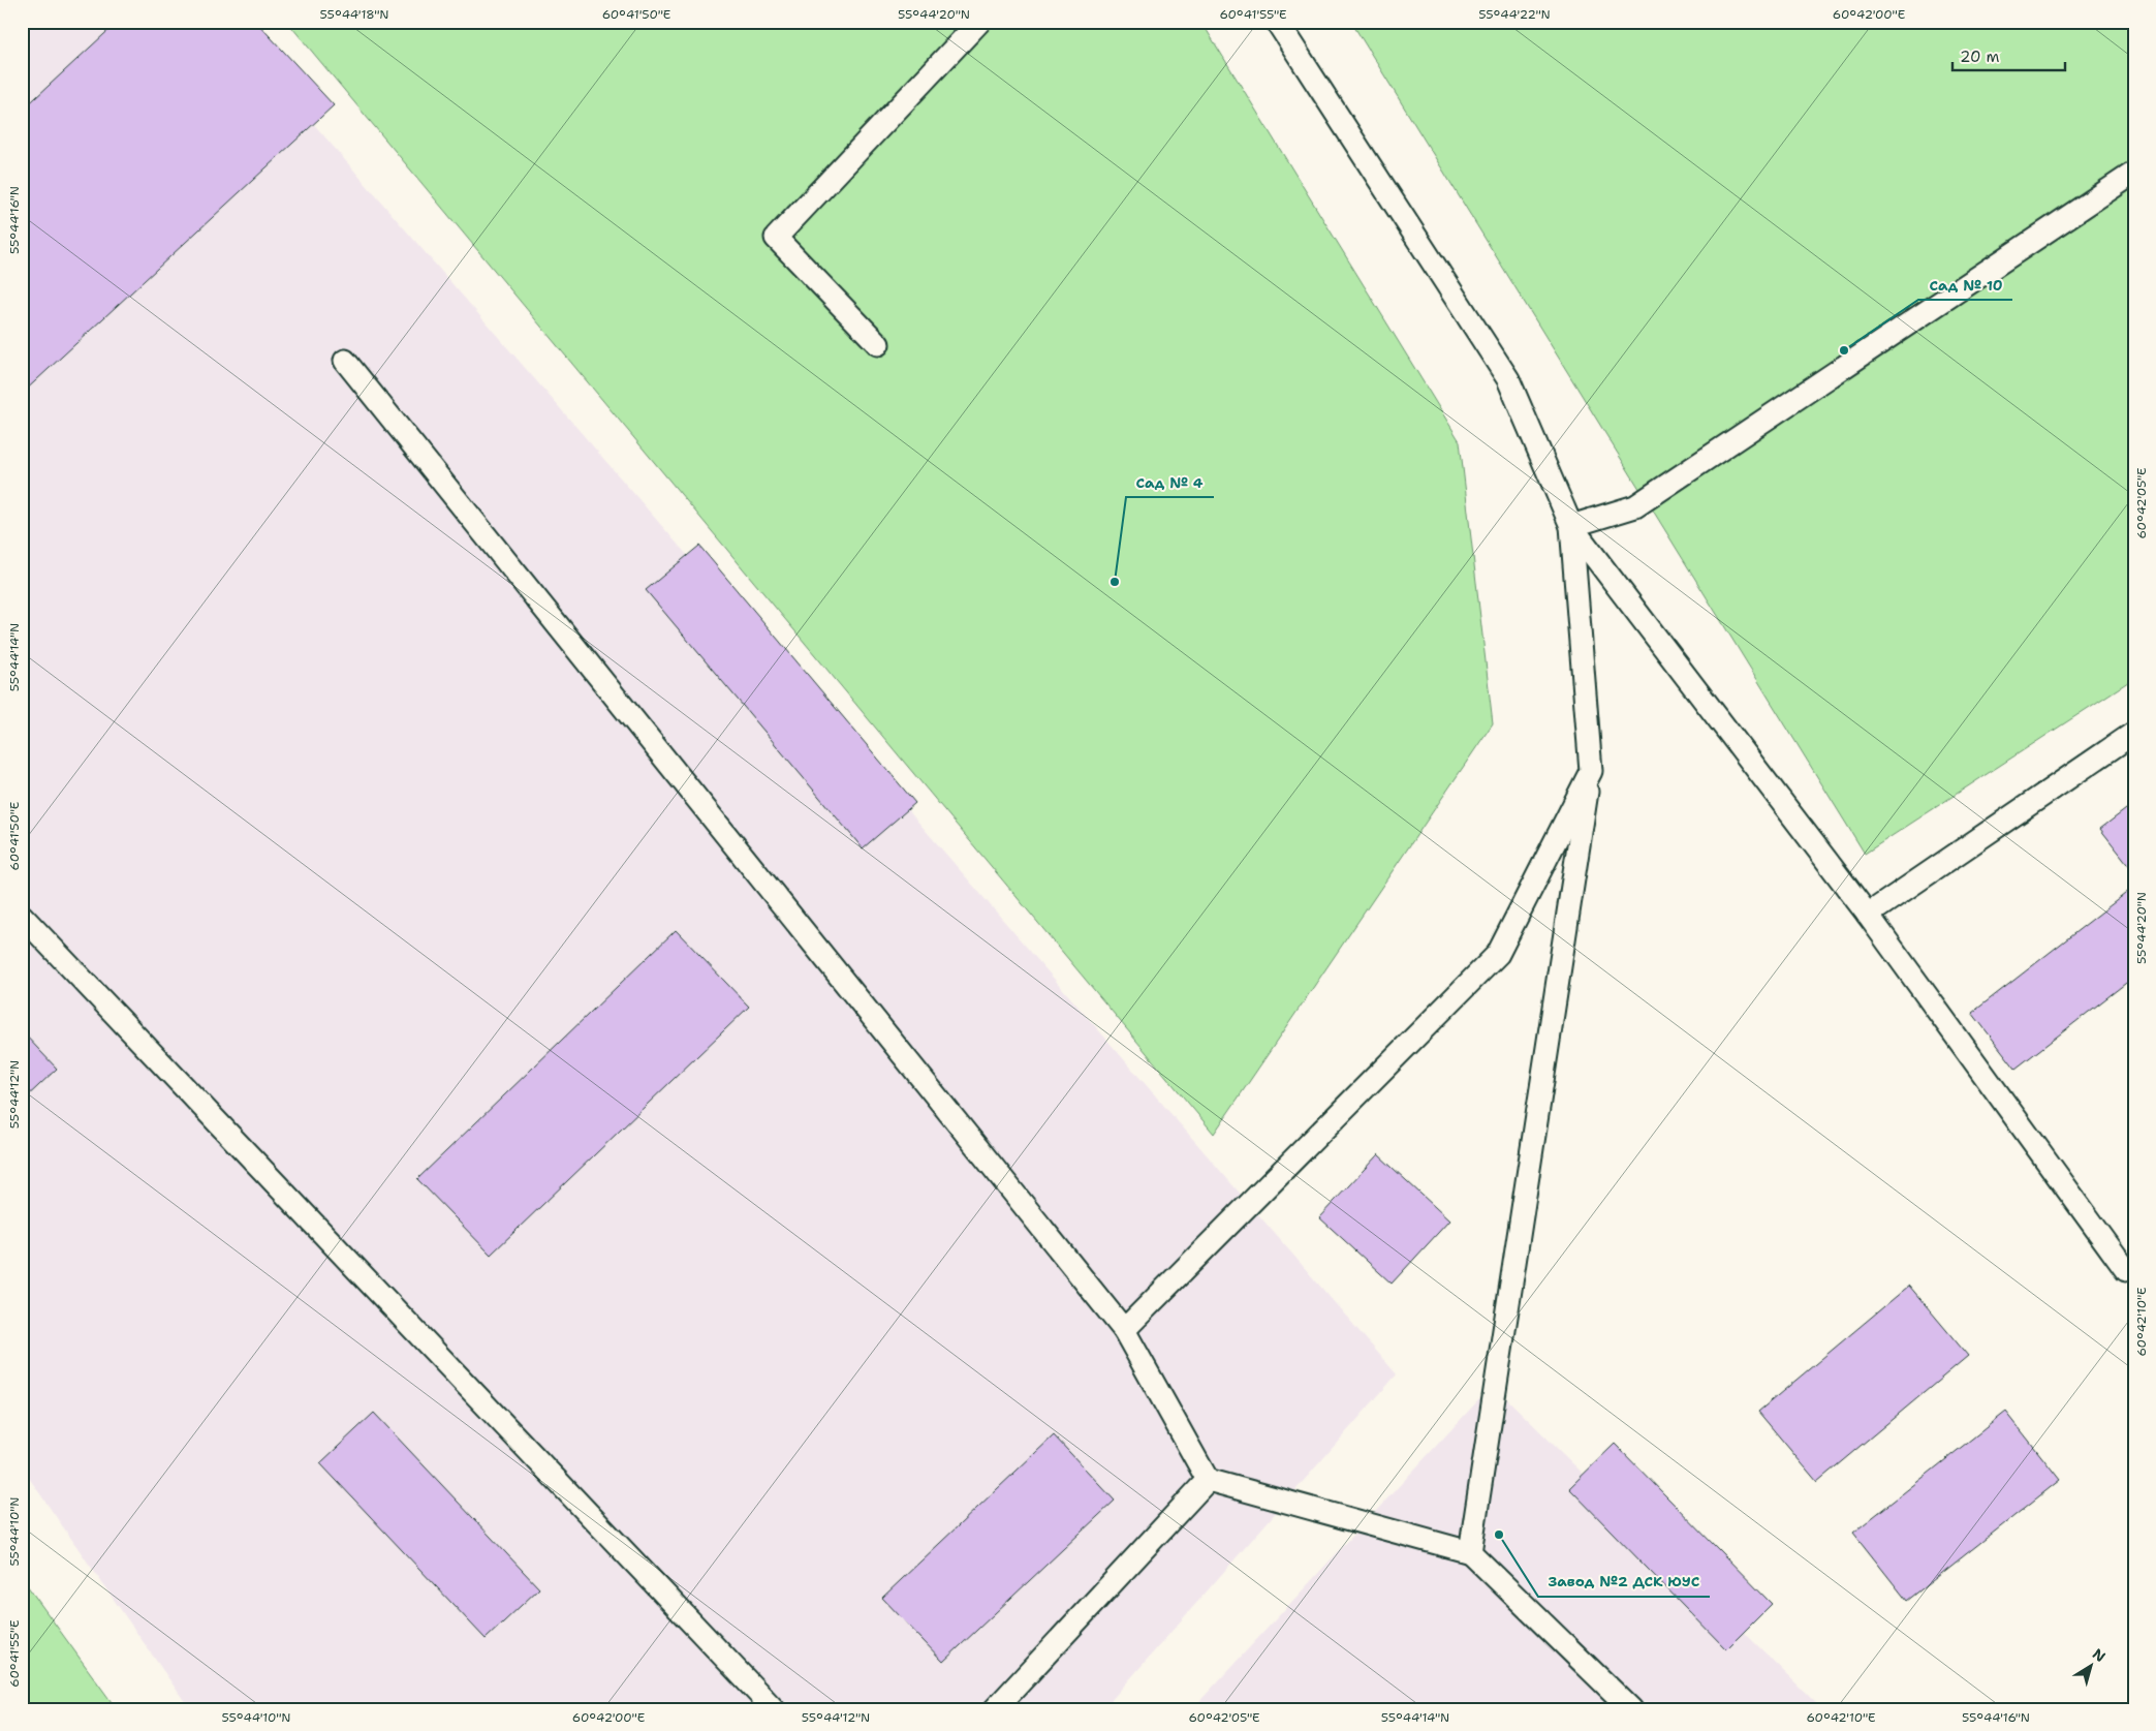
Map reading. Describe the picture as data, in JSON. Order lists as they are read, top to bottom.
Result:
{
  "places": ["Сад № 10", "Сад № 4", "Завод №2 ДСК ЮУС"],
  "scale_bar": "20 m",
  "north": "top right",
  "coordinates": [
    "55°44'18\"N",
    "60°41'50\"E",
    "55°44'20\"N",
    "60°41'55\"E",
    "55°44'22\"N",
    "60°42'00\"E",
    "55°44'16\"N",
    "60°42'05\"E",
    "55°44'14\"N",
    "55°44'12\"N",
    "60°42'10\"E",
    "55°44'10\"N"
  ]
}
